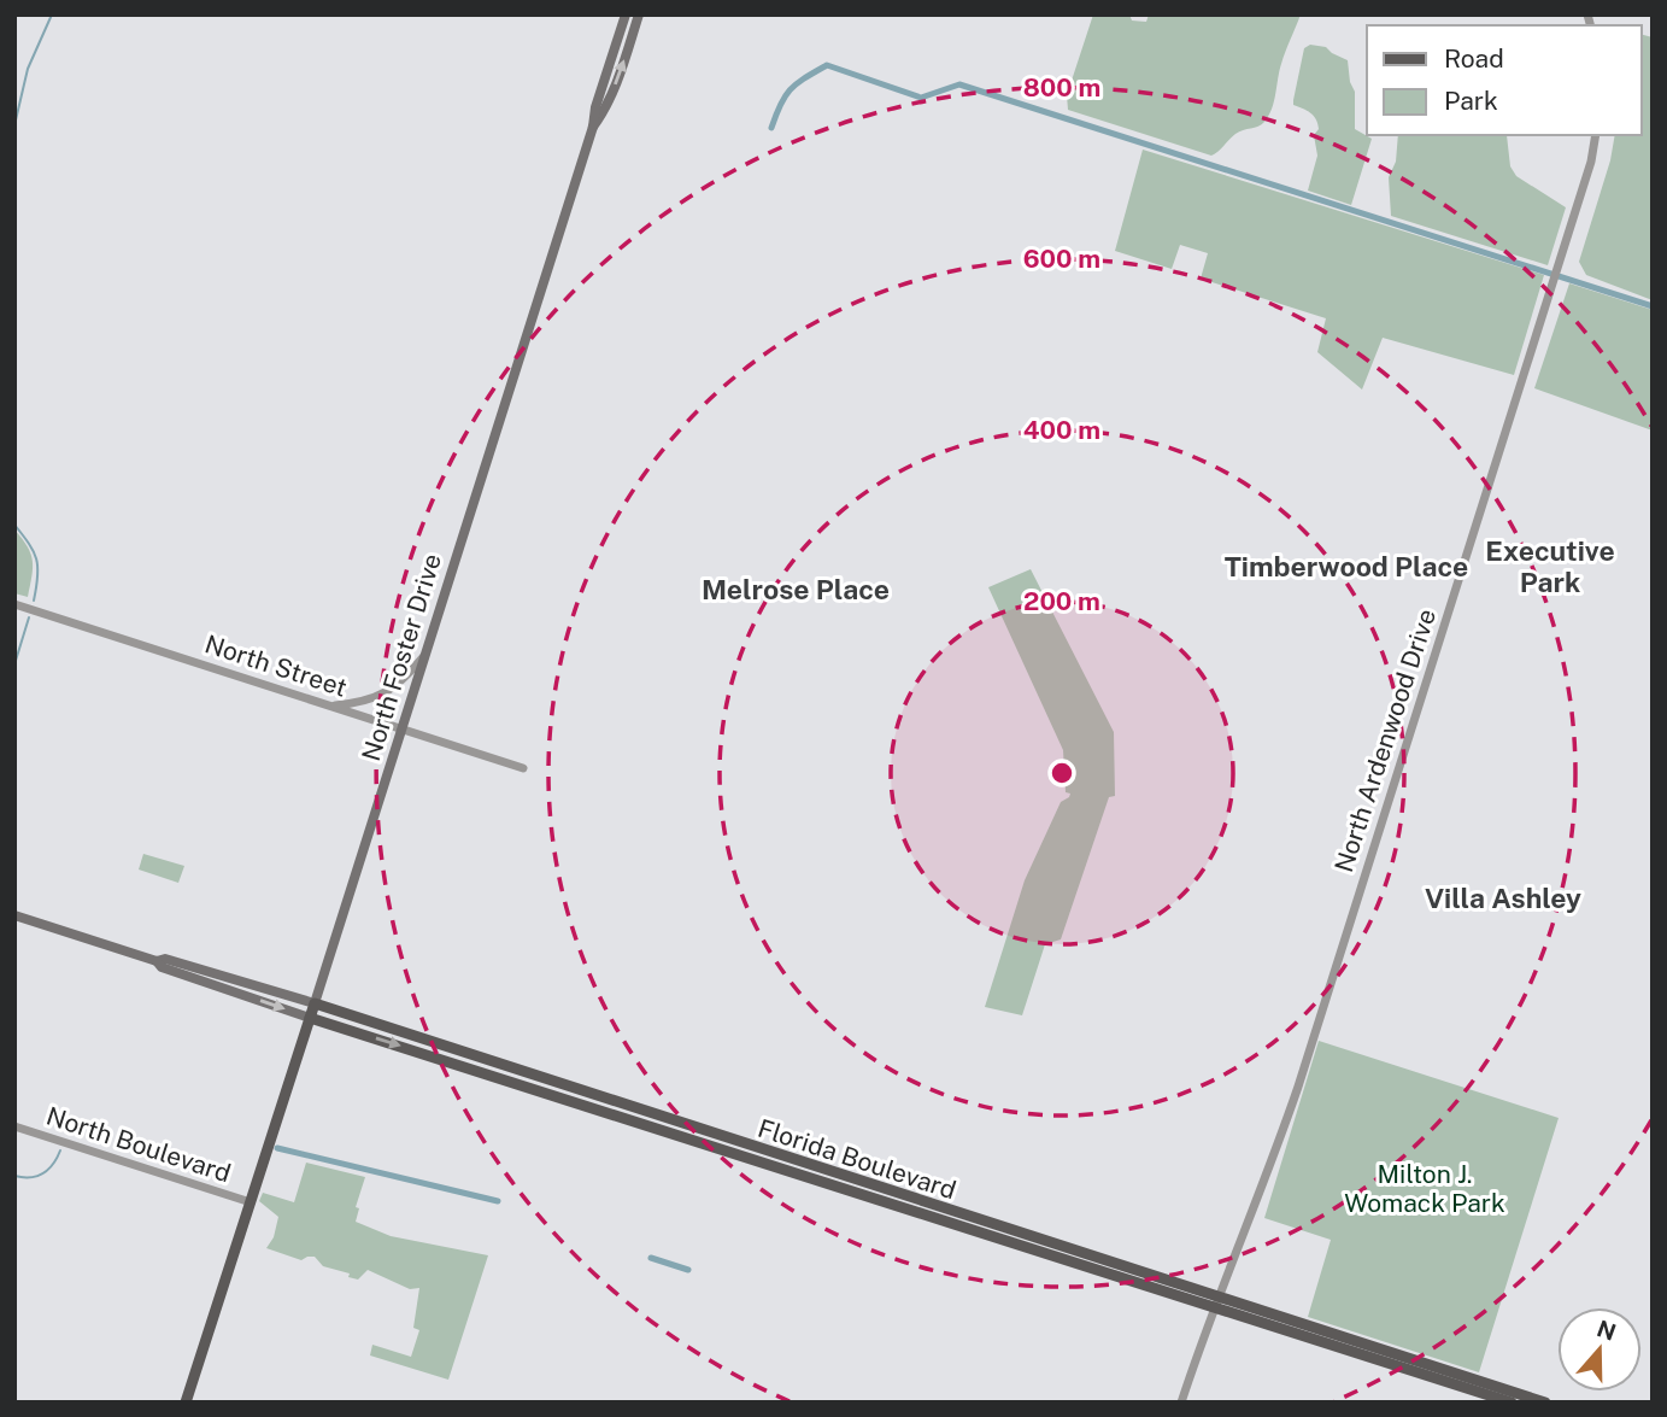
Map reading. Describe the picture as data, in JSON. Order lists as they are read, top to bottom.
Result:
{
  "streets": {
    "main road": ["North Foster Drive", "Florida Boulevard"],
    "street": ["North Street", "North Ardenwood Drive", "North Boulevard"]
  },
  "crossings": [
    ["North Foster Drive", "North Street"],
    ["North Foster Drive", "North Boulevard"],
    ["North Foster Drive", "Florida Boulevard"],
    ["North Ardenwood Drive", "Florida Boulevard"]
  ],
  "districts": [
    "Executive Park",
    "Timberwood Place",
    "Melrose Place",
    "Villa Ashley"
  ],
  "parks": ["Milton J. Womack Park"],
  "legend": ["Road", "Park"],
  "north": "top",
  "rings": [
    "800 m",
    "600 m",
    "400 m",
    "200 m"
  ]
}
